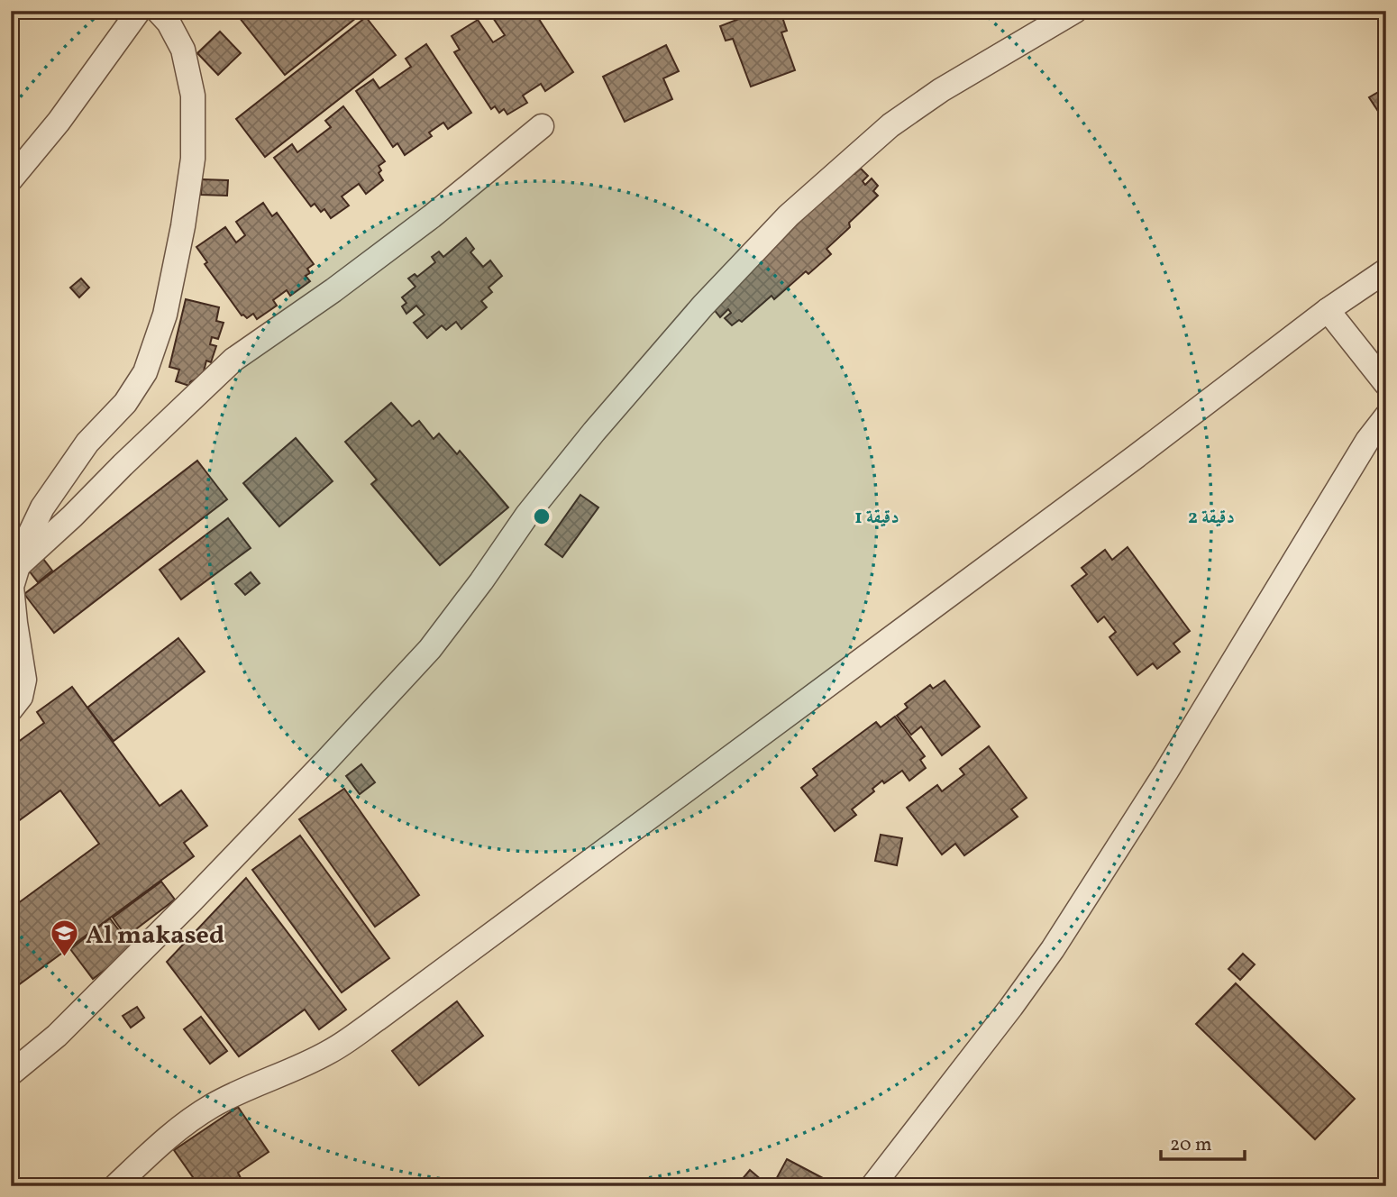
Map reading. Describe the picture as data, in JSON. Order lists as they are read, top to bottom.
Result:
{
  "places": {
    "school or university": ["Al makased"]
  },
  "scale_bar": "20 m",
  "rings": ["1 دقيقة", "2 دقيقة"]
}
